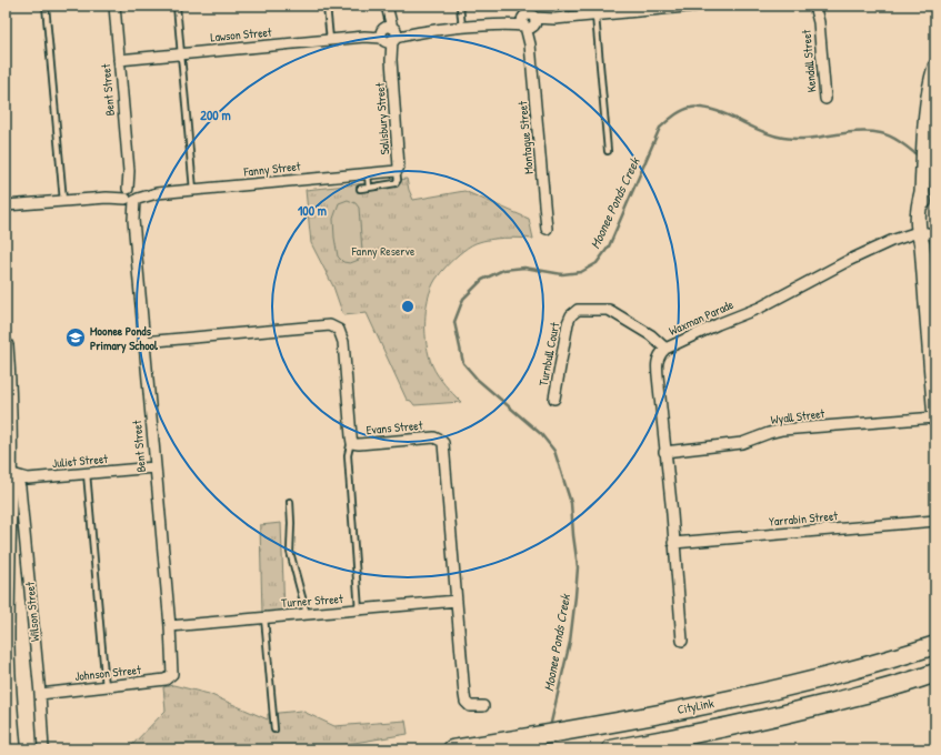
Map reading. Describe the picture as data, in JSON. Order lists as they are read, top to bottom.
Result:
{
  "streets": {
    "highway": ["CityLink"],
    "street": [
      "Lawson Street",
      "Kendall Street",
      "Bent Street",
      "Salisbury Street",
      "Montague Street",
      "Fanny Street",
      "Waxman Parade",
      "Turnbull Court",
      "Wyall Street",
      "Evans Street",
      "Juliet Street",
      "Yarrabin Street",
      "Turner Street",
      "Wilson Street",
      "Johnson Street"
    ]
  },
  "crossings": [
    ["Lawson Street", "Bent Street"],
    ["Lawson Street", "Salisbury Street"],
    ["Lawson Street", "Montague Street"],
    ["Bent Street", "Fanny Street"],
    ["Bent Street", "Evans Street"],
    ["Bent Street", "Juliet Street"],
    ["Bent Street", "Turner Street"],
    ["Bent Street", "Johnson Street"],
    ["Salisbury Street", "Fanny Street"],
    ["Waxman Parade", "Turnbull Court"],
    ["Waxman Parade", "Wyall Street"],
    ["Waxman Parade", "Yarrabin Street"],
    ["Evans Street", "Turner Street"],
    ["Juliet Street", "Wilson Street"],
    ["Wilson Street", "Johnson Street"]
  ],
  "water": ["Moonee Ponds Creek"],
  "parks": ["Fanny Reserve"],
  "places": {
    "school or university": ["Moonee Ponds Primary School"]
  },
  "rings": ["200 m", "100 m"]
}
